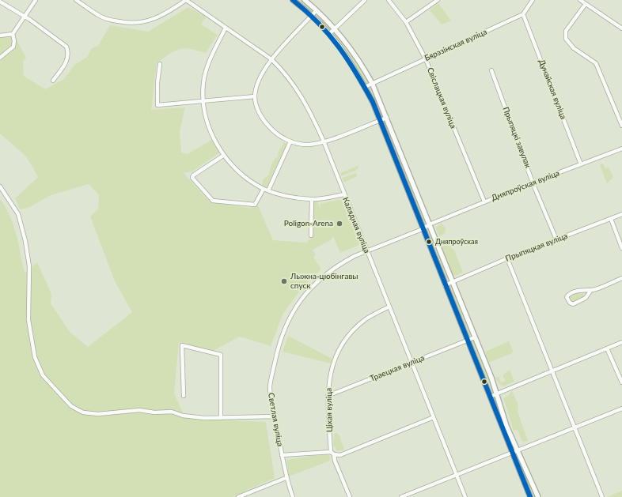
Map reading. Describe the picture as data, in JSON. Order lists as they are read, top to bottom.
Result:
{
  "streets": {
    "street": [
      "Бярэзінская вуліца",
      "Дунайская вуліца",
      "Свіслацкая вуліца",
      "Прыпяцкі завулак",
      "Дняпроўская вуліца",
      "Калядная вуліца",
      "Прыпяцкая вуліца",
      "Траецкая вуліца",
      "Ціхая вуліца",
      "Светлая вуліца"
    ]
  },
  "crossings": [
    ["Бярэзінская вуліца", "Дунайская вуліца"],
    ["Бярэзінская вуліца", "Свіслацкая вуліца"],
    ["Дунайская вуліца", "Дняпроўская вуліца"],
    ["Свіслацкая вуліца", "Дняпроўская вуліца"],
    ["Прыпяцкі завулак", "Дняпроўская вуліца"],
    ["Прыпяцкі завулак", "Прыпяцкая вуліца"],
    ["Дняпроўская вуліца", "Светлая вуліца"],
    ["Калядная вуліца", "Траецкая вуліца"],
    ["Калядная вуліца", "Ціхая вуліца"],
    ["Калядная вуліца", "Светлая вуліца"],
    ["Траецкая вуліца", "Ціхая вуліца"]
  ],
  "places": ["Poligon-Arena", "Дняпроўская", "Лыжна-цюбінгавы спуск"]
}
